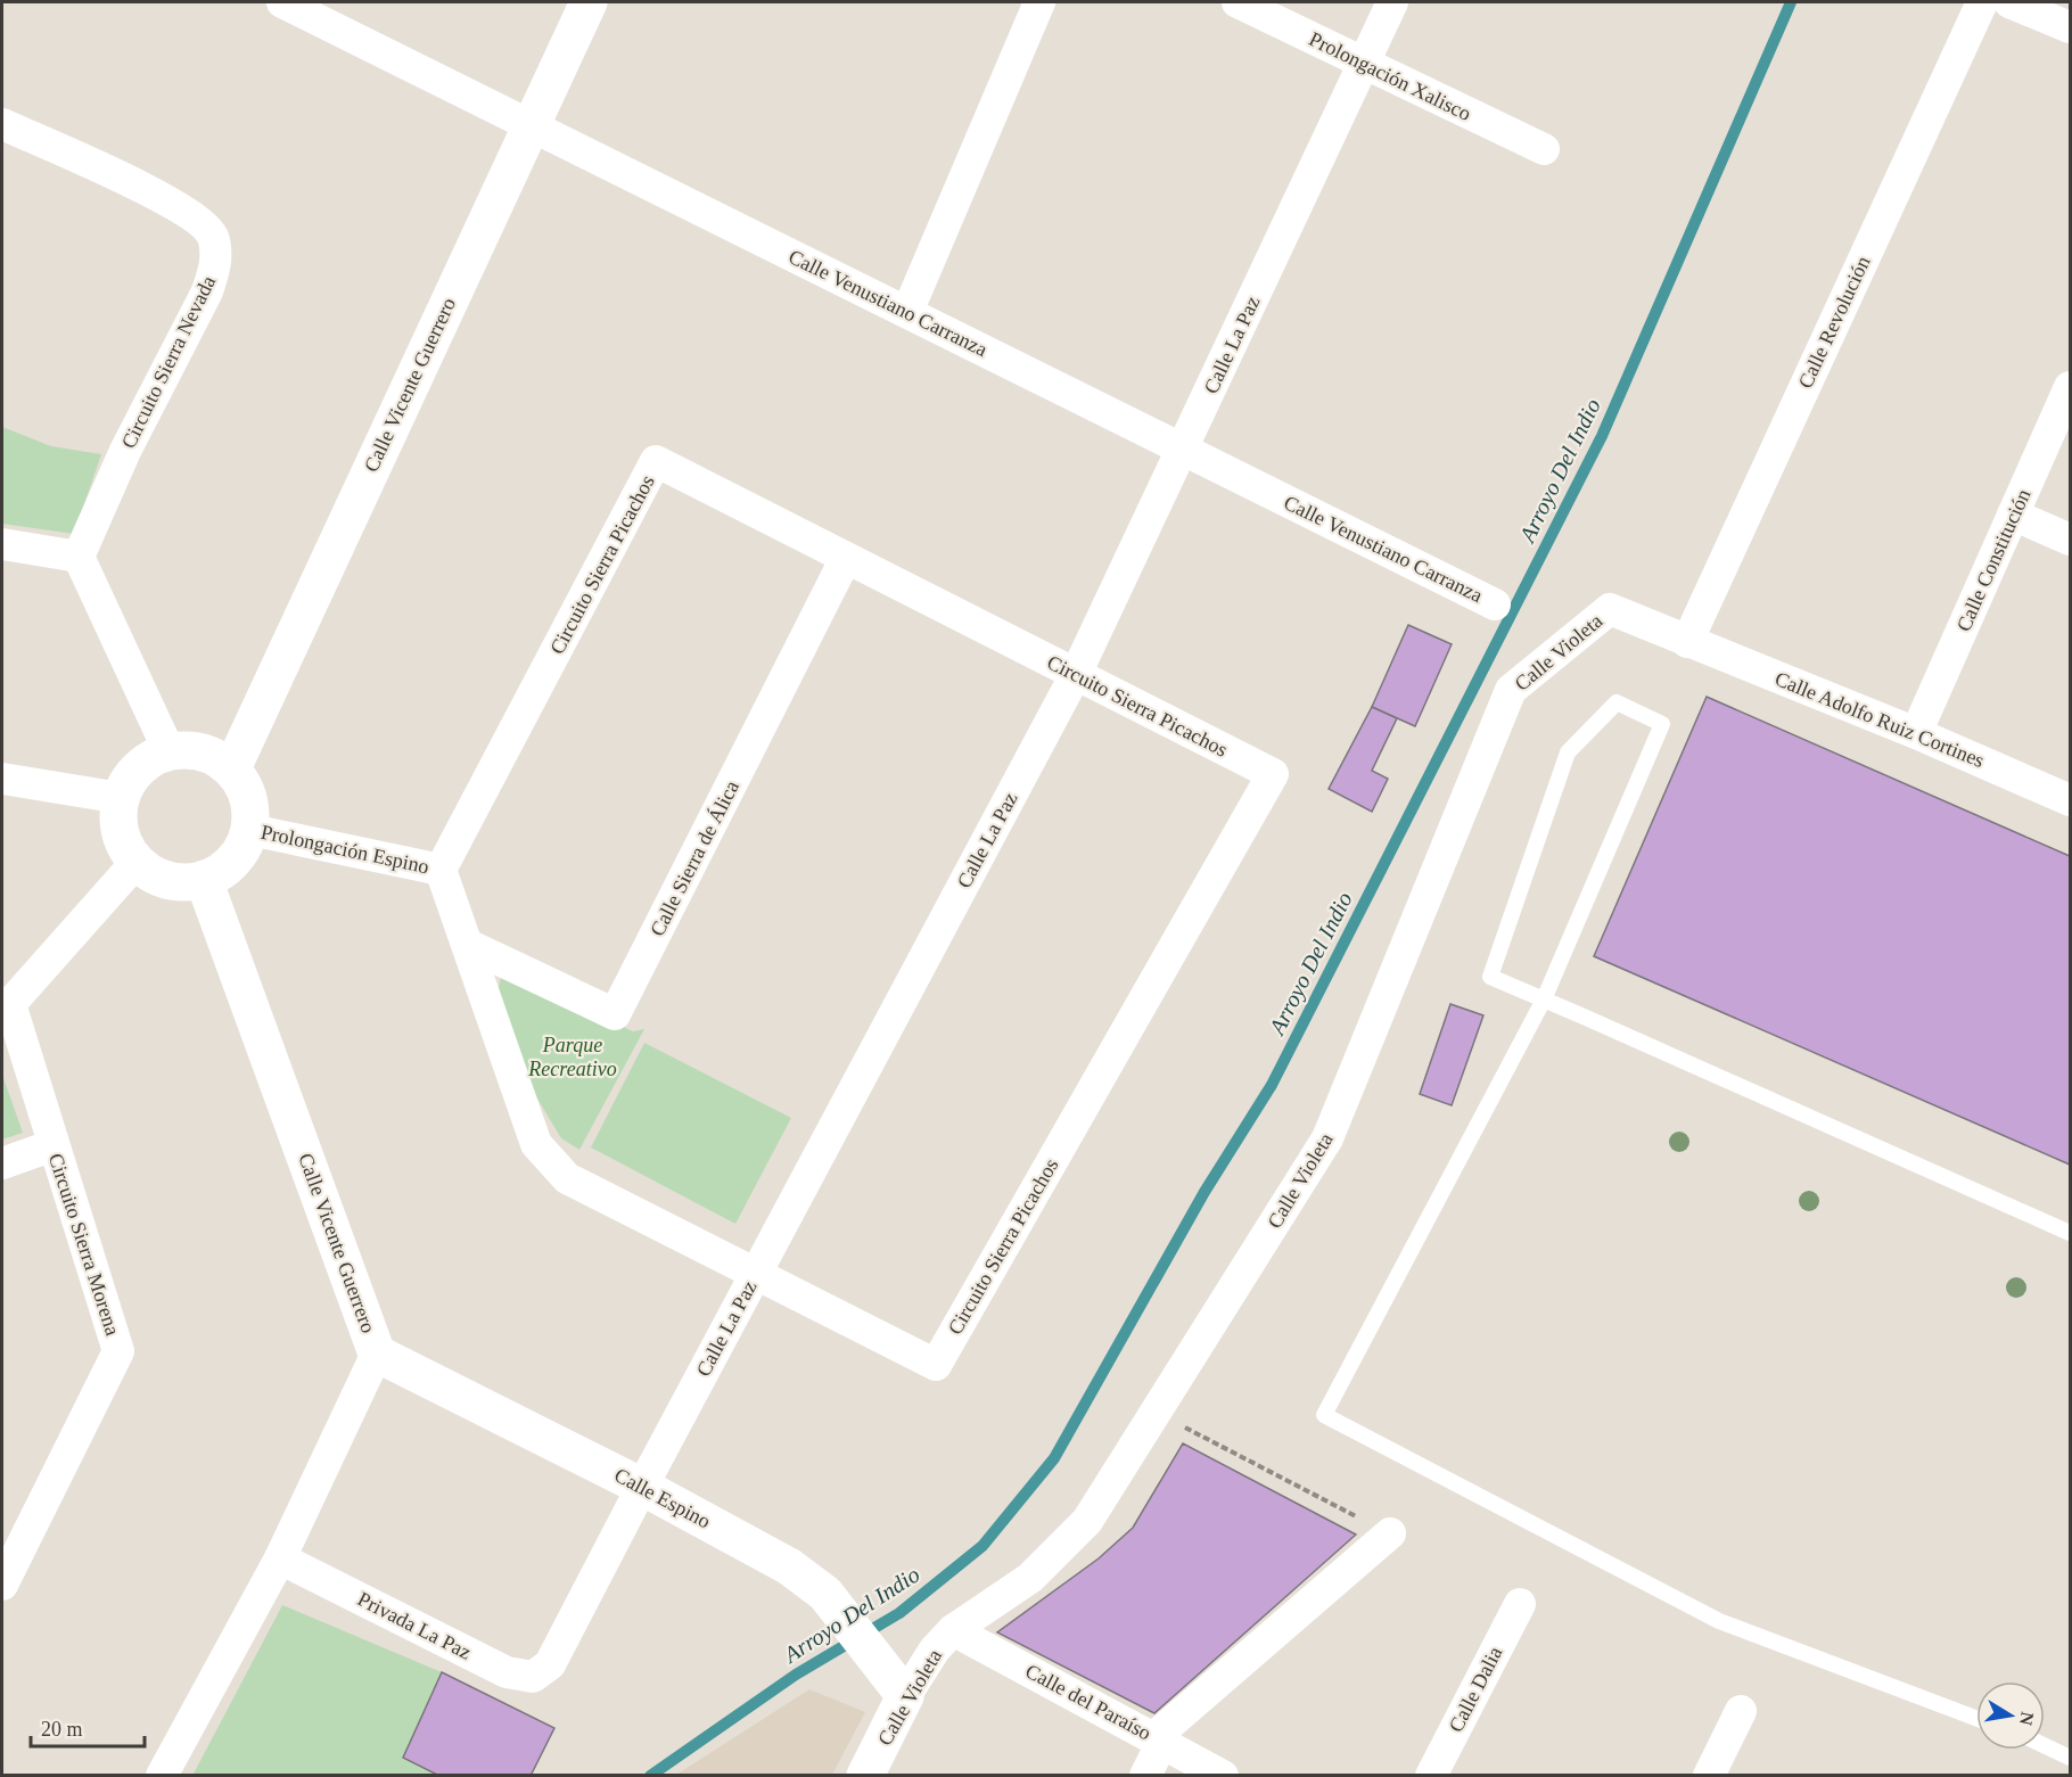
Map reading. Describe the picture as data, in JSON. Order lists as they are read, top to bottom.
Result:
{
  "streets": {
    "street": [
      "Prolongación Xalisco",
      "Calle Venustiano Carranza",
      "Calle Revolución",
      "Calle La Paz",
      "Circuito Sierra Nevada",
      "Calle Vicente Guerrero",
      "Calle Constitución",
      "Circuito Sierra Picachos",
      "Calle Violeta",
      "Calle Adolfo Ruiz Cortines",
      "Prolongación Espino",
      "Calle Sierra de Álica",
      "Circuito Sierra Morena",
      "Calle Espino",
      "Privada La Paz",
      "Calle Dalia",
      "Calle del Paraíso"
    ]
  },
  "crossings": [
    ["Prolongación Xalisco", "Calle La Paz"],
    ["Calle Venustiano Carranza", "Calle La Paz"],
    ["Calle Venustiano Carranza", "Calle Vicente Guerrero"],
    ["Calle Revolución", "Calle Violeta"],
    ["Calle Revolución", "Calle Adolfo Ruiz Cortines"],
    ["Calle La Paz", "Circuito Sierra Picachos"],
    ["Calle La Paz", "Calle Espino"],
    ["Calle La Paz", "Privada La Paz"],
    ["Calle Vicente Guerrero", "Prolongación Espino"],
    ["Calle Vicente Guerrero", "Circuito Sierra Morena"],
    ["Calle Vicente Guerrero", "Calle Espino"],
    ["Calle Vicente Guerrero", "Privada La Paz"],
    ["Calle Constitución", "Calle Adolfo Ruiz Cortines"],
    ["Circuito Sierra Picachos", "Prolongación Espino"],
    ["Circuito Sierra Picachos", "Calle Sierra de Álica"],
    ["Calle Violeta", "Calle Adolfo Ruiz Cortines"],
    ["Calle Violeta", "Calle Espino"],
    ["Calle Violeta", "Calle del Paraíso"],
    ["Prolongación Espino", "Circuito Sierra Morena"]
  ],
  "water": ["Arroyo Del Indio"],
  "parks": ["Parque Recreativo"],
  "scale_bar": "20 m",
  "north": "right"
}
